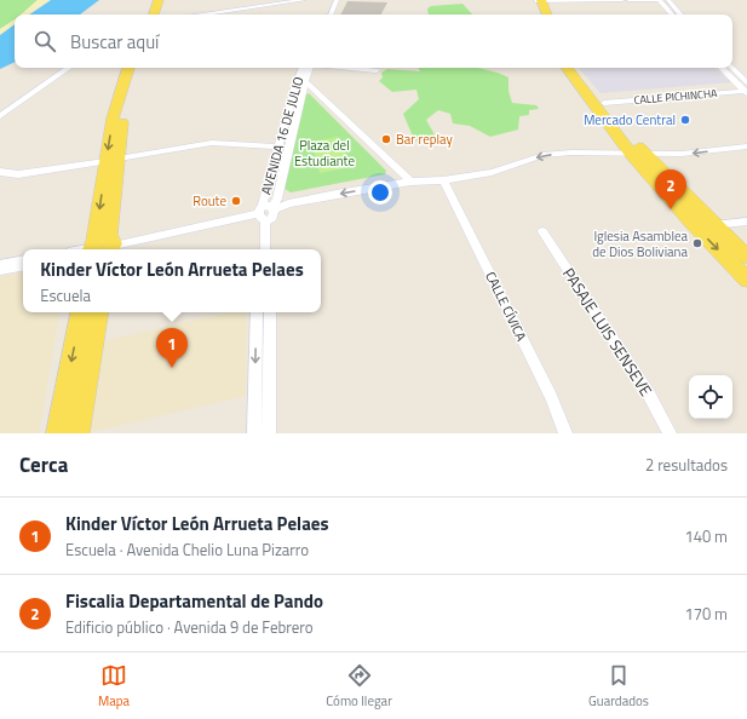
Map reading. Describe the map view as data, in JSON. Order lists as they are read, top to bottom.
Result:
{
  "streets": {
    "street": [
      "CALLE PICHINCHA",
      "AVENIDA 16 DE JULIO",
      "CALLE CÍVICA",
      "PASAJE LUIS SENSEVE"
    ]
  },
  "parks": ["Plaza del Estudiante"],
  "places": [
    "Mercado Central",
    "Bar replay",
    "Route",
    "Iglesia Asamblea de Dios Boliviana"
  ],
  "page": {
    "search": "Buscar aquí",
    "pins": ["2", "1"],
    "popup": ["Kinder Víctor León Arrueta Pelaes", "Escuela"],
    "heading": ["Cerca", "2 resultados"],
    "list": [
      {
        "mark": "1",
        "name": "Kinder Víctor León Arrueta Pelaes",
        "note": "Escuela · Avenida Chelio Luna Pizarro",
        "value": "140 m"
      },
      {
        "mark": "2",
        "name": "Fiscalia Departamental de Pando",
        "note": "Edificio público · Avenida 9 de Febrero",
        "value": "170 m"
      }
    ],
    "nav": ["Mapa", "Cómo llegar", "Guardados"]
  }
}
